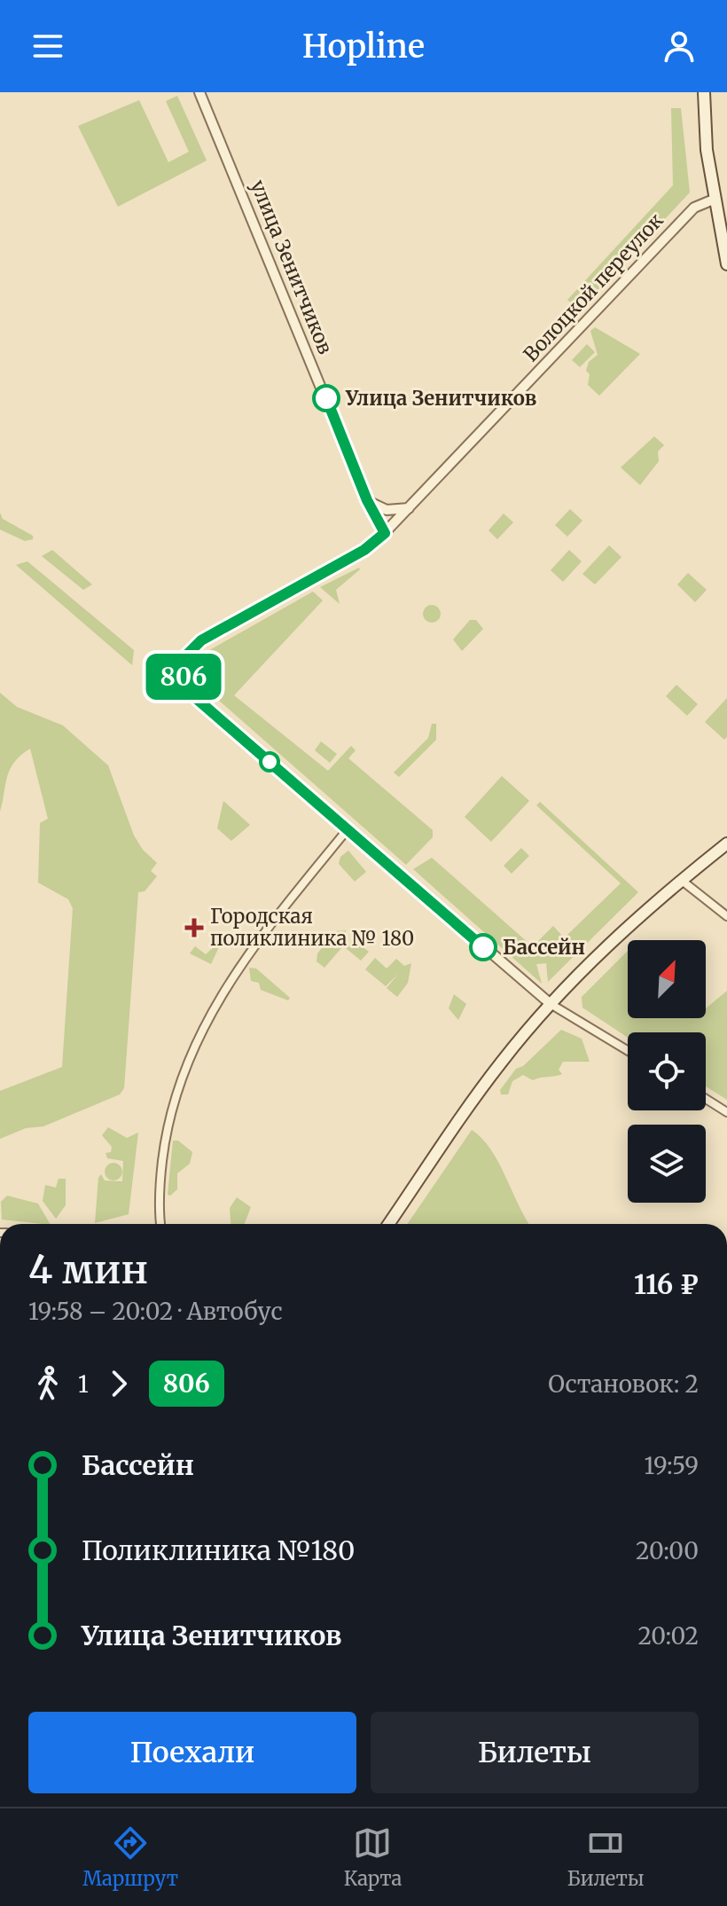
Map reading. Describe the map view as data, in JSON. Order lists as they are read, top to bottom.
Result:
{
  "streets": {
    "street": ["улица Зенитчиков", "Волоцкой переулок"]
  },
  "crossings": [
    ["улица Зенитчиков", "Волоцкой переулок"]
  ],
  "places": {
    "other": ["Улица Зенитчиков", "Бассейн"],
    "health": ["Городская поликлиника № 180"]
  },
  "lines": ["bus line 806"],
  "north": "top right",
  "page": {
    "header": "Hopline",
    "on_map": "806",
    "heading": ["4 мин", "19:58 – 20:02 · Автобус", "116 ₽"],
    "legs": ["1", "806", "Остановок: 2"],
    "list": [
      {
        "name": "Бассейн",
        "value": "19:59"
      },
      {
        "name": "Поликлиника №180",
        "value": "20:00"
      },
      {
        "name": "Улица Зенитчиков",
        "value": "20:02"
      }
    ],
    "buttons": ["Поехали", "Билеты"],
    "tabs": ["Маршрут", "Карта", "Билеты"]
  }
}
